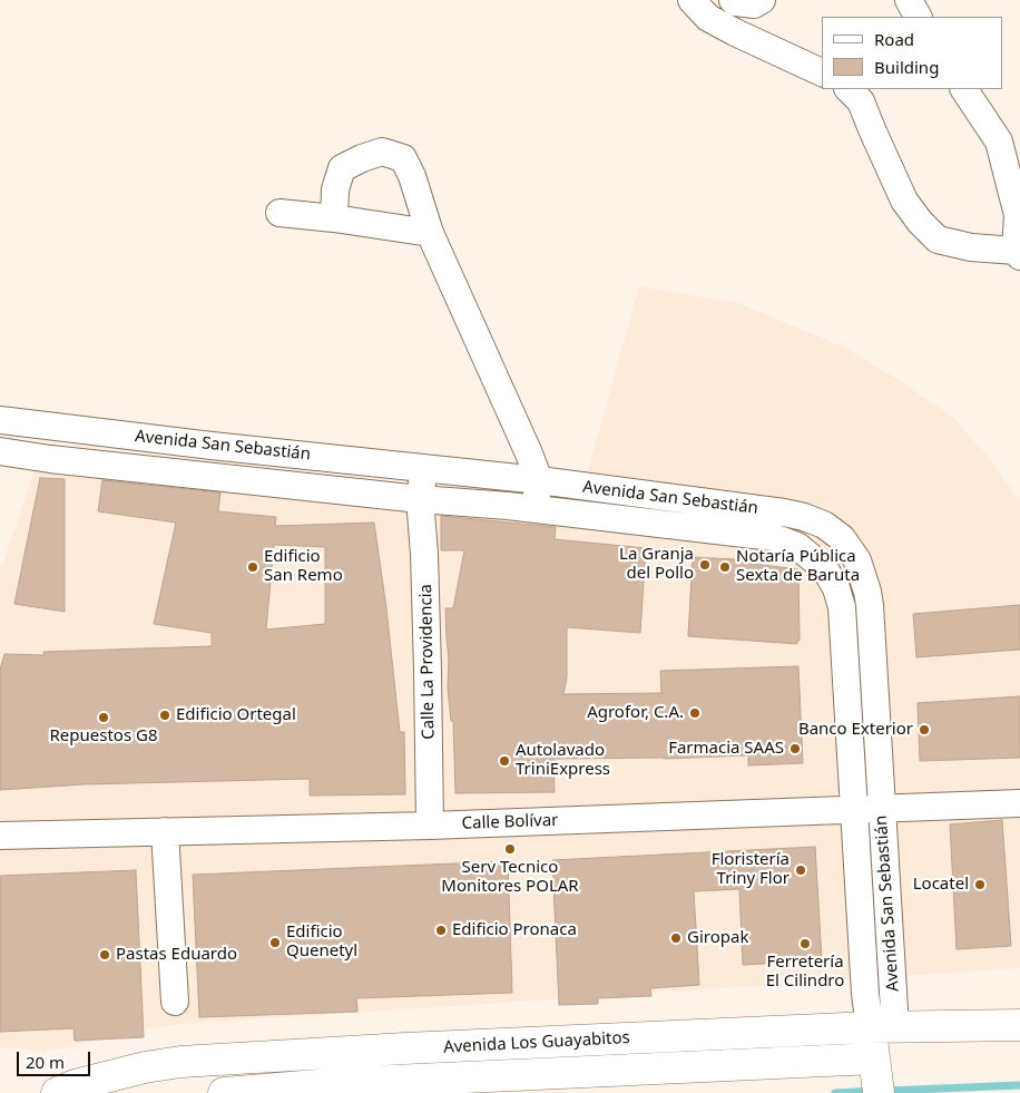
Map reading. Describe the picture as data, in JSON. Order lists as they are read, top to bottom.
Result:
{
  "streets": {
    "main road": ["Avenida Los Guayabitos"],
    "street": ["Avenida San Sebastián", "Calle La Providencia", "Calle Bolívar"]
  },
  "crossings": [
    ["Avenida San Sebastián", "Calle La Providencia"],
    ["Avenida San Sebastián", "Calle Bolívar"],
    ["Avenida San Sebastián", "Avenida Los Guayabitos"],
    ["Calle La Providencia", "Calle Bolívar"]
  ],
  "places": [
    "La Granja del Pollo",
    "Edificio San Remo",
    "Notaría Pública Sexta de Baruta",
    "Agrofor, C.A.",
    "Edificio Ortegal",
    "Repuestos G8",
    "Banco Exterior",
    "Farmacia SAAS",
    "Autolavado TriniExpress",
    "Serv Tecnico Monitores POLAR",
    "Floristería Triny Flor",
    "Locatel",
    "Edificio Pronaca",
    "Giropak",
    "Edificio Quenetyl",
    "Ferretería El Cilindro",
    "Pastas Eduardo"
  ],
  "legend": ["Road", "Building"],
  "scale_bar": "20 m"
}
